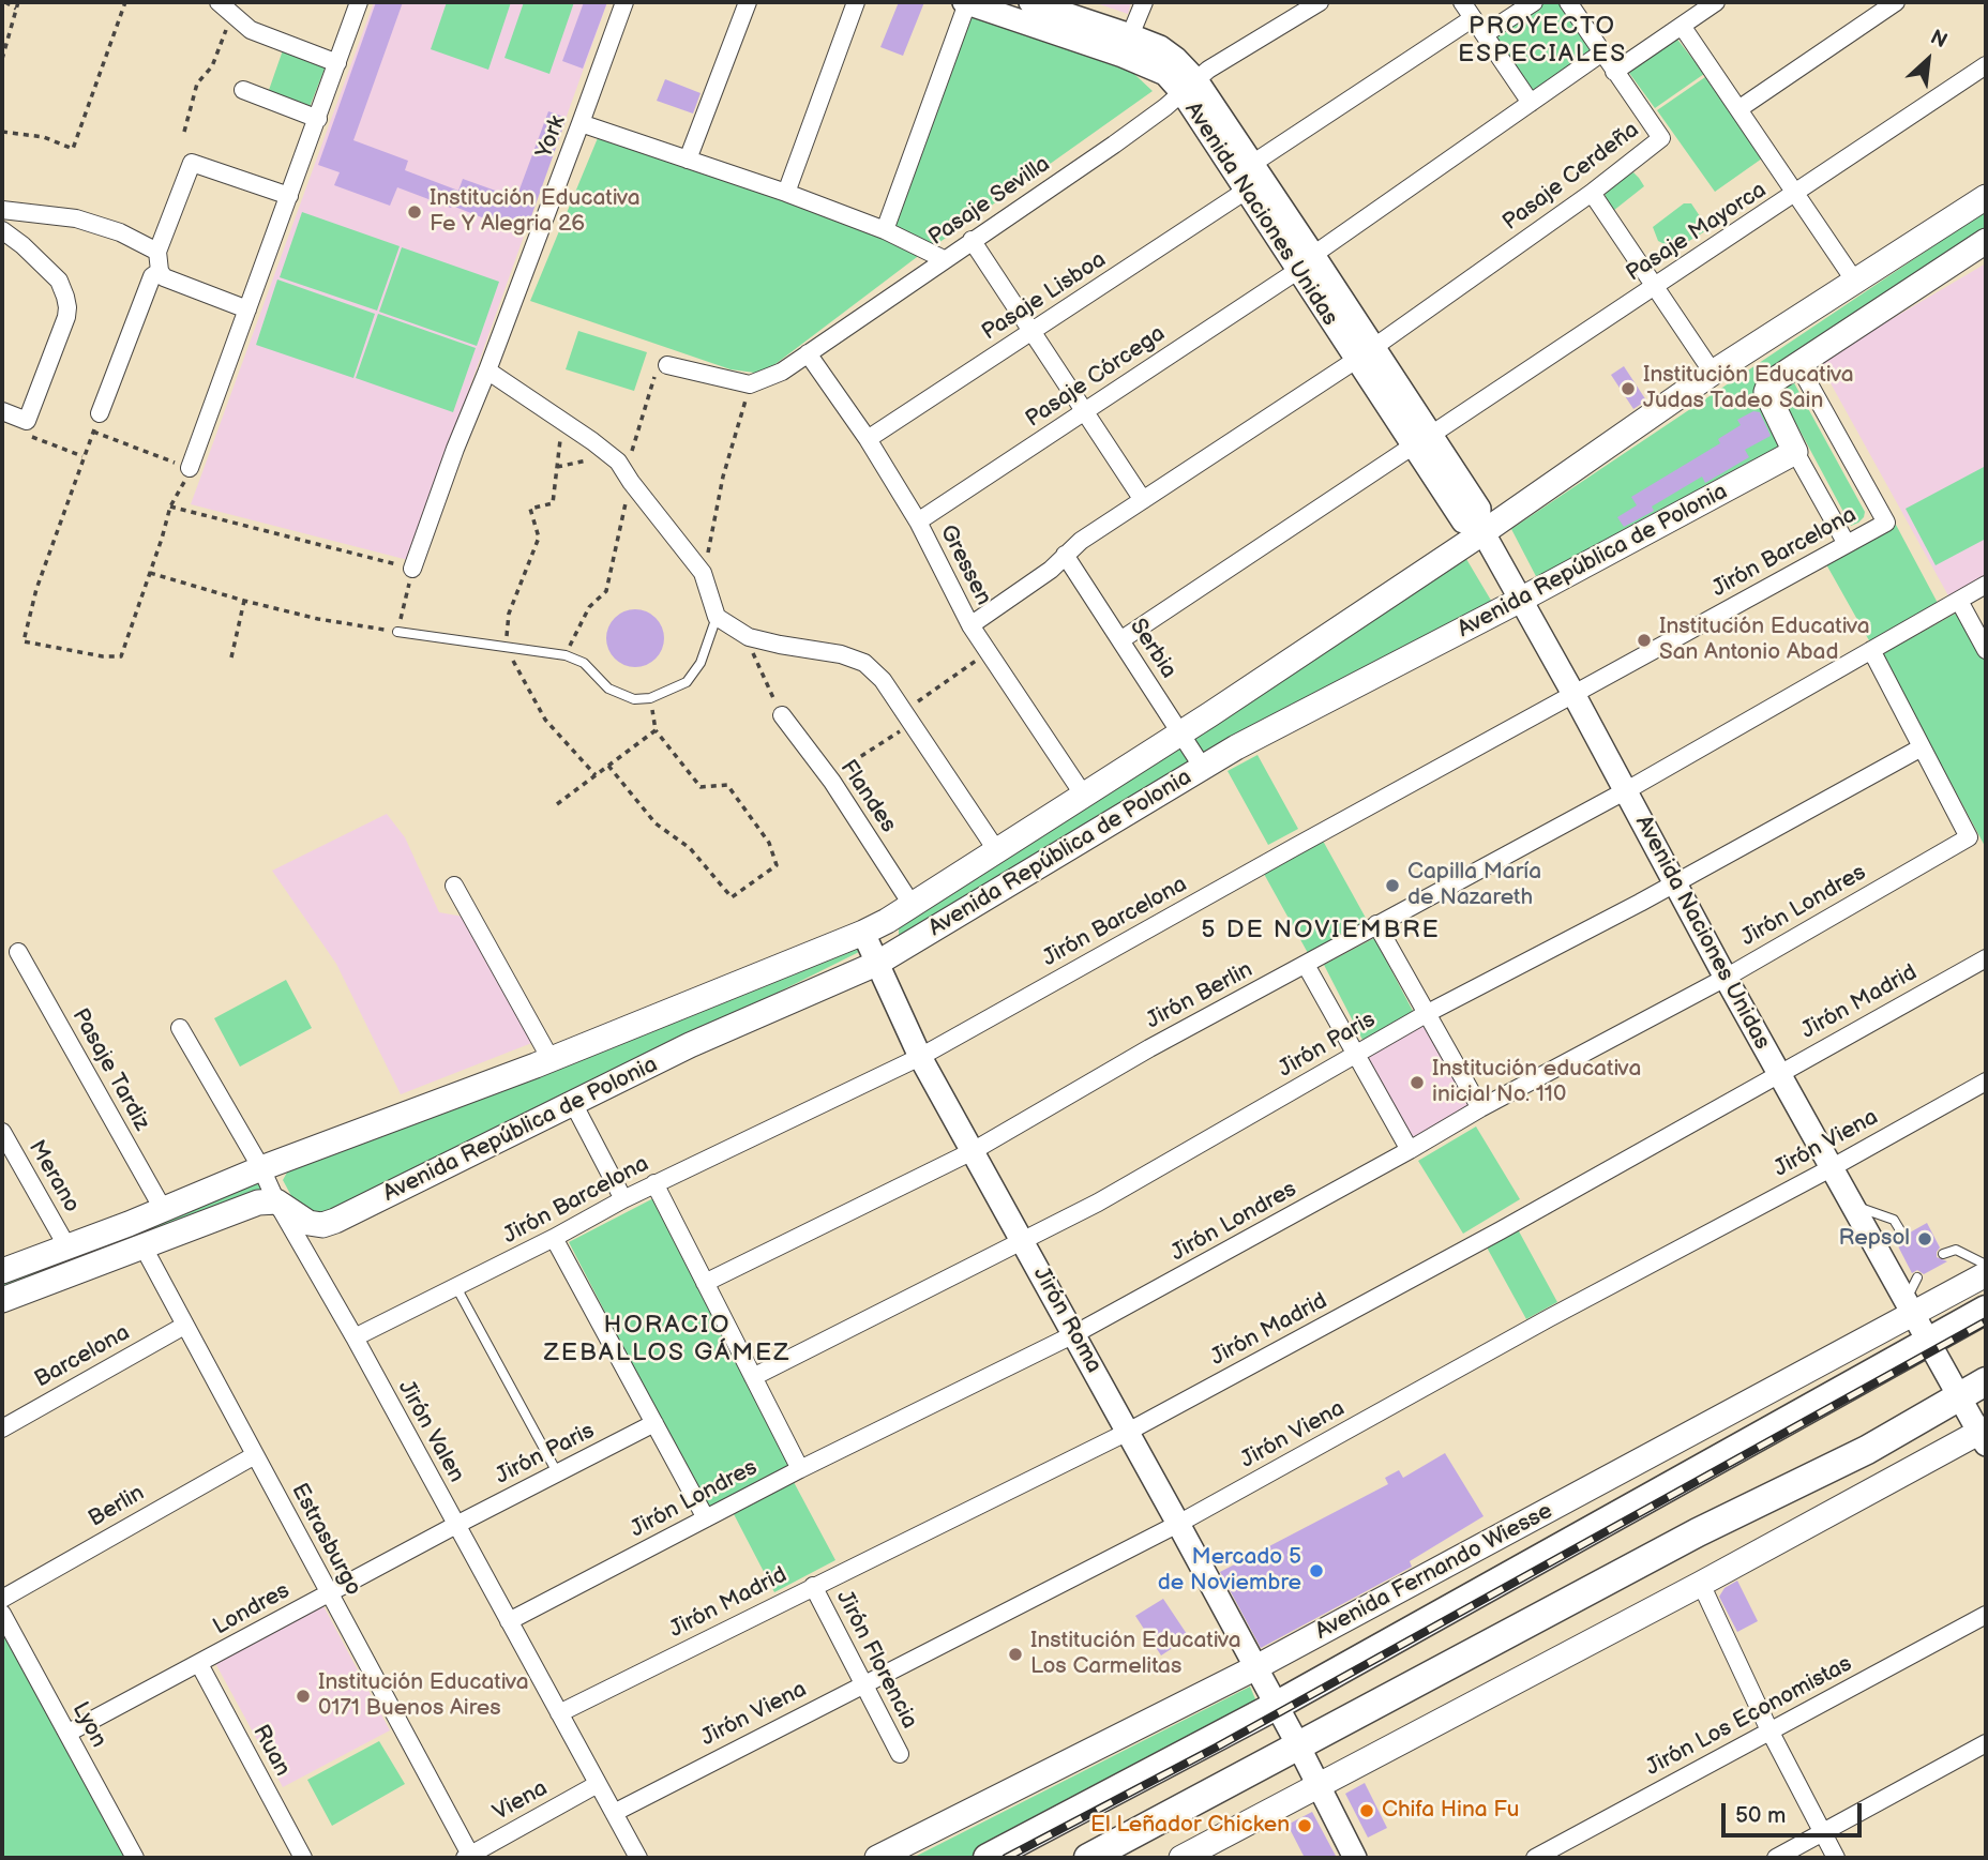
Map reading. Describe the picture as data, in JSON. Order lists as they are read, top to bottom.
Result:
{
  "streets": {
    "main road": ["Avenida República de Polonia", "Avenida Fernando Wiesse"],
    "street": [
      "York",
      "Pasaje Cerdeña",
      "Pasaje Sevilla",
      "Avenida Naciones Unidas",
      "Pasaje Mayorca",
      "Pasaje Lisboa",
      "Pasaje Córcega",
      "Jirón Barcelona",
      "Gressen",
      "Serbia",
      "Flandes",
      "Jirón Londres",
      "Jirón Berlin",
      "Jirón Madrid",
      "Jirón Paris",
      "Pasaje Tardiz",
      "Jirón Viena",
      "Merano",
      "Jirón Roma",
      "Barcelona",
      "Jirón Valen",
      "Berlin",
      "Estrasburgo",
      "Londres",
      "Jirón Florencia",
      "Jirón Los Economistas",
      "Lyon",
      "Ruan",
      "Viena"
    ]
  },
  "crossings": [
    ["Pasaje Cerdeña", "Avenida Naciones Unidas"],
    ["Pasaje Cerdeña", "Pasaje Córcega"],
    ["Pasaje Cerdeña", "Gressen"],
    ["Pasaje Cerdeña", "Serbia"],
    ["Pasaje Sevilla", "Avenida Naciones Unidas"],
    ["Pasaje Sevilla", "Gressen"],
    ["Avenida Naciones Unidas", "Pasaje Mayorca"],
    ["Avenida Naciones Unidas", "Pasaje Lisboa"],
    ["Avenida Naciones Unidas", "Pasaje Córcega"],
    ["Avenida Naciones Unidas", "Jirón Barcelona"],
    ["Avenida Naciones Unidas", "Avenida República de Polonia"],
    ["Avenida Naciones Unidas", "Jirón Londres"],
    ["Avenida Naciones Unidas", "Jirón Berlin"],
    ["Avenida Naciones Unidas", "Jirón Madrid"],
    ["Avenida Naciones Unidas", "Jirón Paris"],
    ["Avenida Naciones Unidas", "Jirón Viena"],
    ["Avenida Naciones Unidas", "Avenida Fernando Wiesse"],
    ["Pasaje Mayorca", "Serbia"],
    ["Pasaje Lisboa", "Gressen"],
    ["Pasaje Córcega", "Gressen"],
    ["Jirón Barcelona", "Jirón Roma"],
    ["Jirón Barcelona", "Jirón Valen"],
    ["Avenida República de Polonia", "Gressen"],
    ["Avenida República de Polonia", "Serbia"],
    ["Avenida República de Polonia", "Flandes"],
    ["Avenida República de Polonia", "Pasaje Tardiz"],
    ["Avenida República de Polonia", "Merano"],
    ["Avenida República de Polonia", "Jirón Roma"],
    ["Avenida República de Polonia", "Jirón Valen"],
    ["Jirón Londres", "Jirón Paris"],
    ["Jirón Londres", "Jirón Roma"],
    ["Jirón Londres", "Jirón Valen"],
    ["Jirón Berlin", "Jirón Roma"],
    ["Jirón Madrid", "Jirón Roma"],
    ["Jirón Madrid", "Jirón Valen"],
    ["Jirón Madrid", "Jirón Florencia"],
    ["Jirón Paris", "Jirón Roma"],
    ["Jirón Paris", "Jirón Valen"],
    ["Jirón Paris", "Londres"],
    ["Jirón Viena", "Jirón Roma"],
    ["Jirón Viena", "Jirón Valen"],
    ["Jirón Viena", "Jirón Florencia"],
    ["Jirón Roma", "Avenida Fernando Wiesse"],
    ["Barcelona", "Estrasburgo"],
    ["Jirón Valen", "Londres"],
    ["Jirón Valen", "Viena"],
    ["Berlin", "Estrasburgo"],
    ["Estrasburgo", "Londres"],
    ["Estrasburgo", "Viena"],
    ["Londres", "Lyon"],
    ["Londres", "Ruan"]
  ],
  "districts": ["PROYECTO ESPECIALES", "5 DE NOVIEMBRE", "HORACIO ZEBALLOS GÁMEZ"],
  "places": [
    "Institución Educativa Fe Y Alegria 26",
    "Institución Educativa Judas Tadeo Sain",
    "Institución Educativa San Antonio Abad",
    "Capilla María de Nazareth",
    "Institución educativa inicial No. 110",
    "Repsol",
    "Mercado 5 de Noviembre",
    "Institución Educativa Los Carmelitas",
    "Institución Educativa 0171 Buenos Aires",
    "Chifa Hina Fu",
    "El Leñador Chicken"
  ],
  "scale_bar": "50 m",
  "north": "top right"
}
